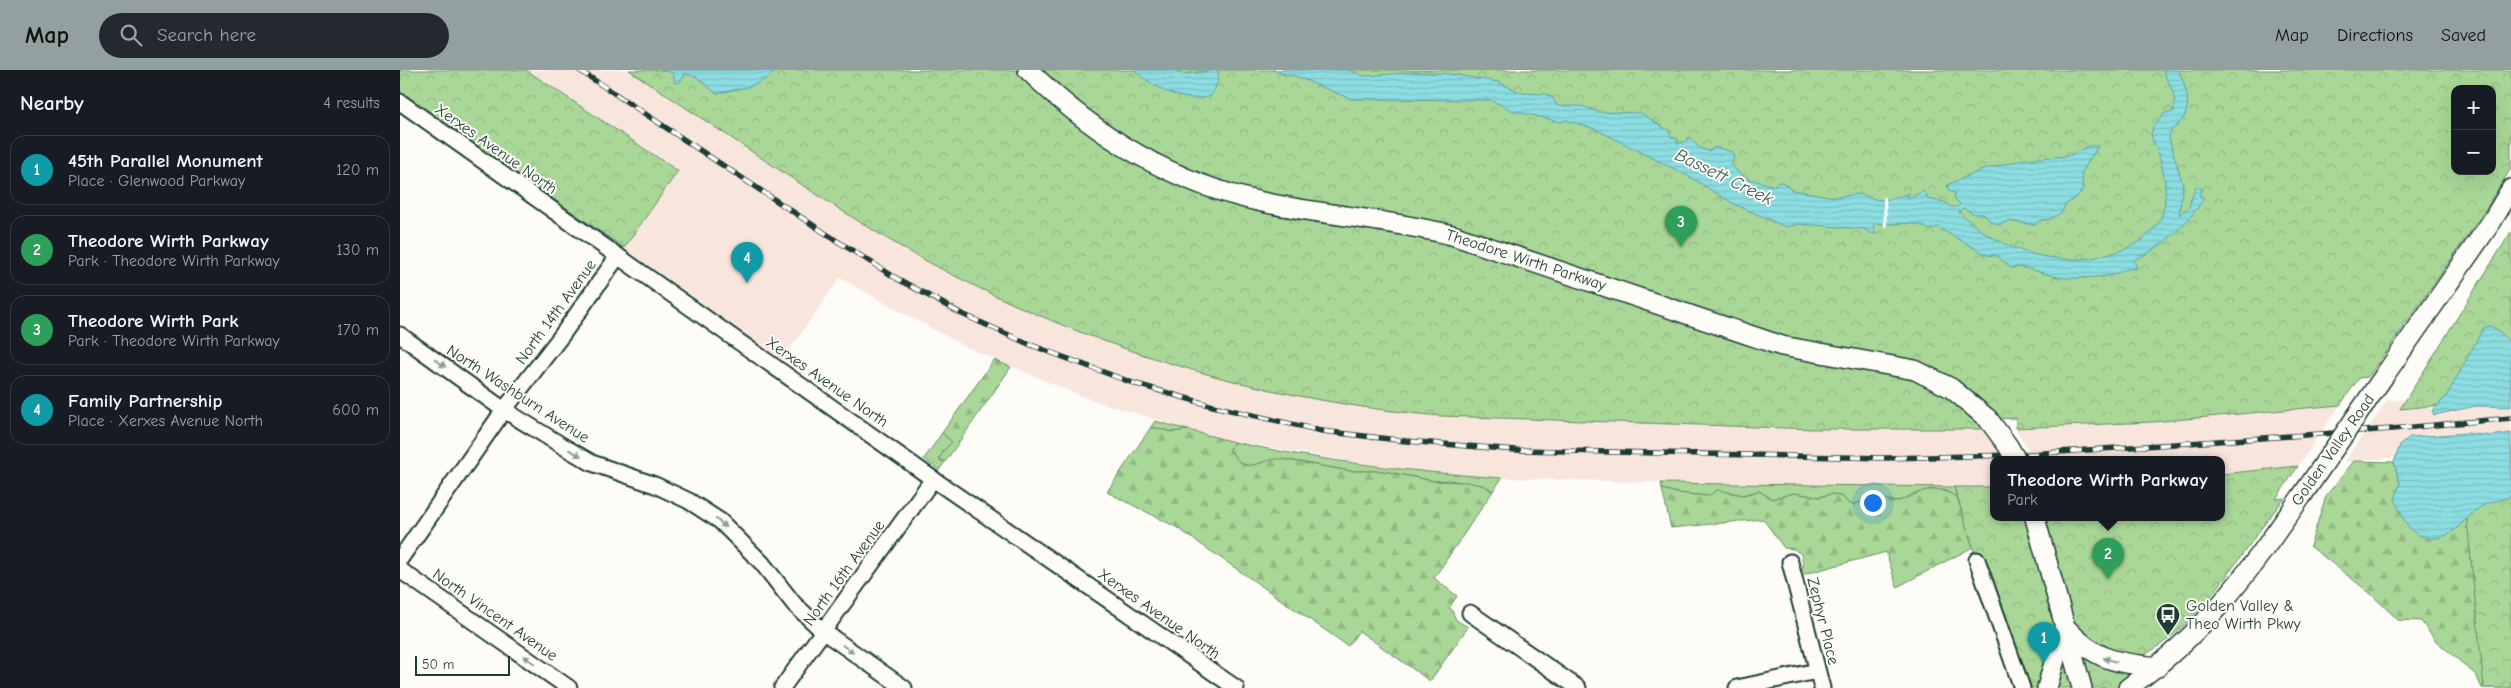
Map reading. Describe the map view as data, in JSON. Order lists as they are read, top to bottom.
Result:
{
  "streets": {
    "street": [
      "Xerxes Avenue North",
      "Theodore Wirth Parkway",
      "North 14th Avenue",
      "North Washburn Avenue",
      "Golden Valley Road",
      "North 16th Avenue",
      "North Vincent Avenue",
      "Zephyr Place"
    ]
  },
  "crossings": [
    ["Xerxes Avenue North", "North 14th Avenue"],
    ["Xerxes Avenue North", "North 16th Avenue"],
    ["North 14th Avenue", "North Washburn Avenue"],
    ["North Washburn Avenue", "North 16th Avenue"]
  ],
  "one_way": ["North Washburn Avenue", "North Vincent Avenue"],
  "water": ["Bassett Creek"],
  "places": {
    "bus stop": ["Golden Valley & Theo Wirth Pkwy"]
  },
  "scale_bar": "50 m",
  "page": {
    "header": "Map",
    "search": "Search here",
    "nav": ["Map", "Directions", "Saved"],
    "heading": ["Nearby", "4 results"],
    "map_buttons": ["+", "−"],
    "list": [
      {
        "mark": "1",
        "name": "45th Parallel Monument",
        "note": "Place · Glenwood Parkway",
        "value": "120 m"
      },
      {
        "mark": "2",
        "name": "Theodore Wirth Parkway",
        "note": "Park · Theodore Wirth Parkway",
        "value": "130 m"
      },
      {
        "mark": "3",
        "name": "Theodore Wirth Park",
        "note": "Park · Theodore Wirth Parkway",
        "value": "170 m"
      },
      {
        "mark": "4",
        "name": "Family Partnership",
        "note": "Place · Xerxes Avenue North",
        "value": "600 m"
      }
    ],
    "pins": [
      "3",
      "4",
      "2",
      "1"
    ],
    "popup": ["Theodore Wirth Parkway", "Park"],
    "scale": "50 m"
  }
}
